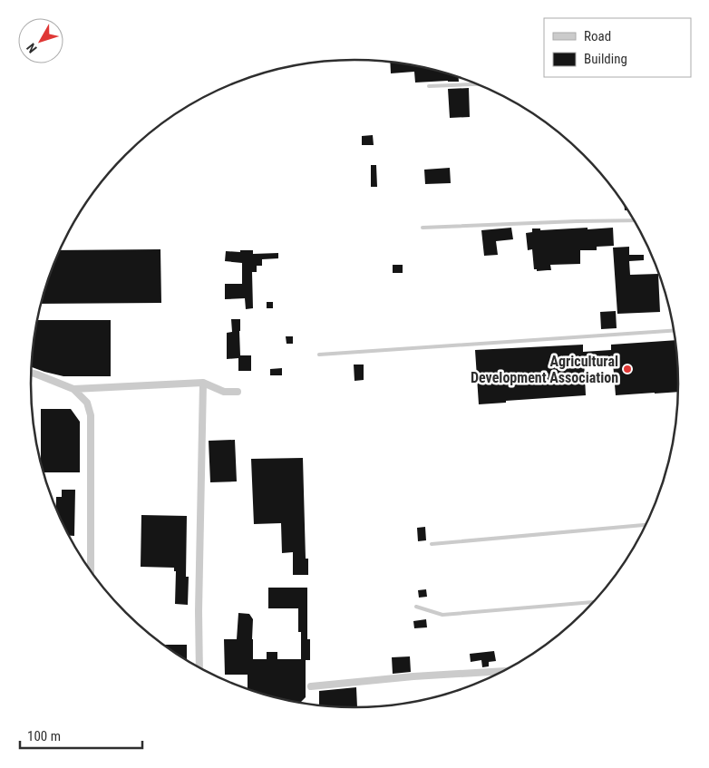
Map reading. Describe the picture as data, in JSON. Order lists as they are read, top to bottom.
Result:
{
  "places": ["Agricultural Development Association"],
  "legend": ["Road", "Building"],
  "scale_bar": "100 m",
  "north": "bottom left"
}
